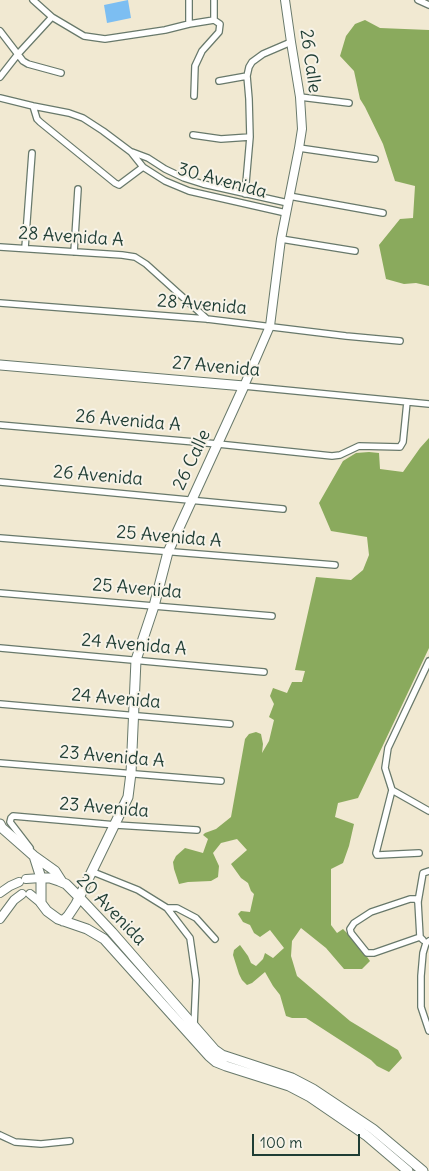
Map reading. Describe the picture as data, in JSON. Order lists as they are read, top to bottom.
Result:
{
  "streets": {
    "main road": ["26 Calle", "27 Avenida", "20 Avenida"],
    "street": [
      "30 Avenida",
      "28 Avenida A",
      "28 Avenida",
      "26 Avenida A",
      "26 Avenida",
      "25 Avenida A",
      "25 Avenida",
      "24 Avenida A",
      "24 Avenida",
      "23 Avenida A",
      "23 Avenida"
    ]
  },
  "crossings": [
    ["26 Calle", "30 Avenida"],
    ["26 Calle", "28 Avenida"],
    ["26 Calle", "27 Avenida"],
    ["26 Calle", "26 Avenida A"],
    ["26 Calle", "26 Avenida"],
    ["26 Calle", "25 Avenida A"],
    ["26 Calle", "25 Avenida"],
    ["26 Calle", "24 Avenida A"],
    ["26 Calle", "24 Avenida"],
    ["26 Calle", "23 Avenida A"],
    ["26 Calle", "23 Avenida"],
    ["26 Calle", "20 Avenida"],
    ["28 Avenida A", "28 Avenida"],
    ["27 Avenida", "26 Avenida A"]
  ],
  "scale_bar": "100 m"
}
